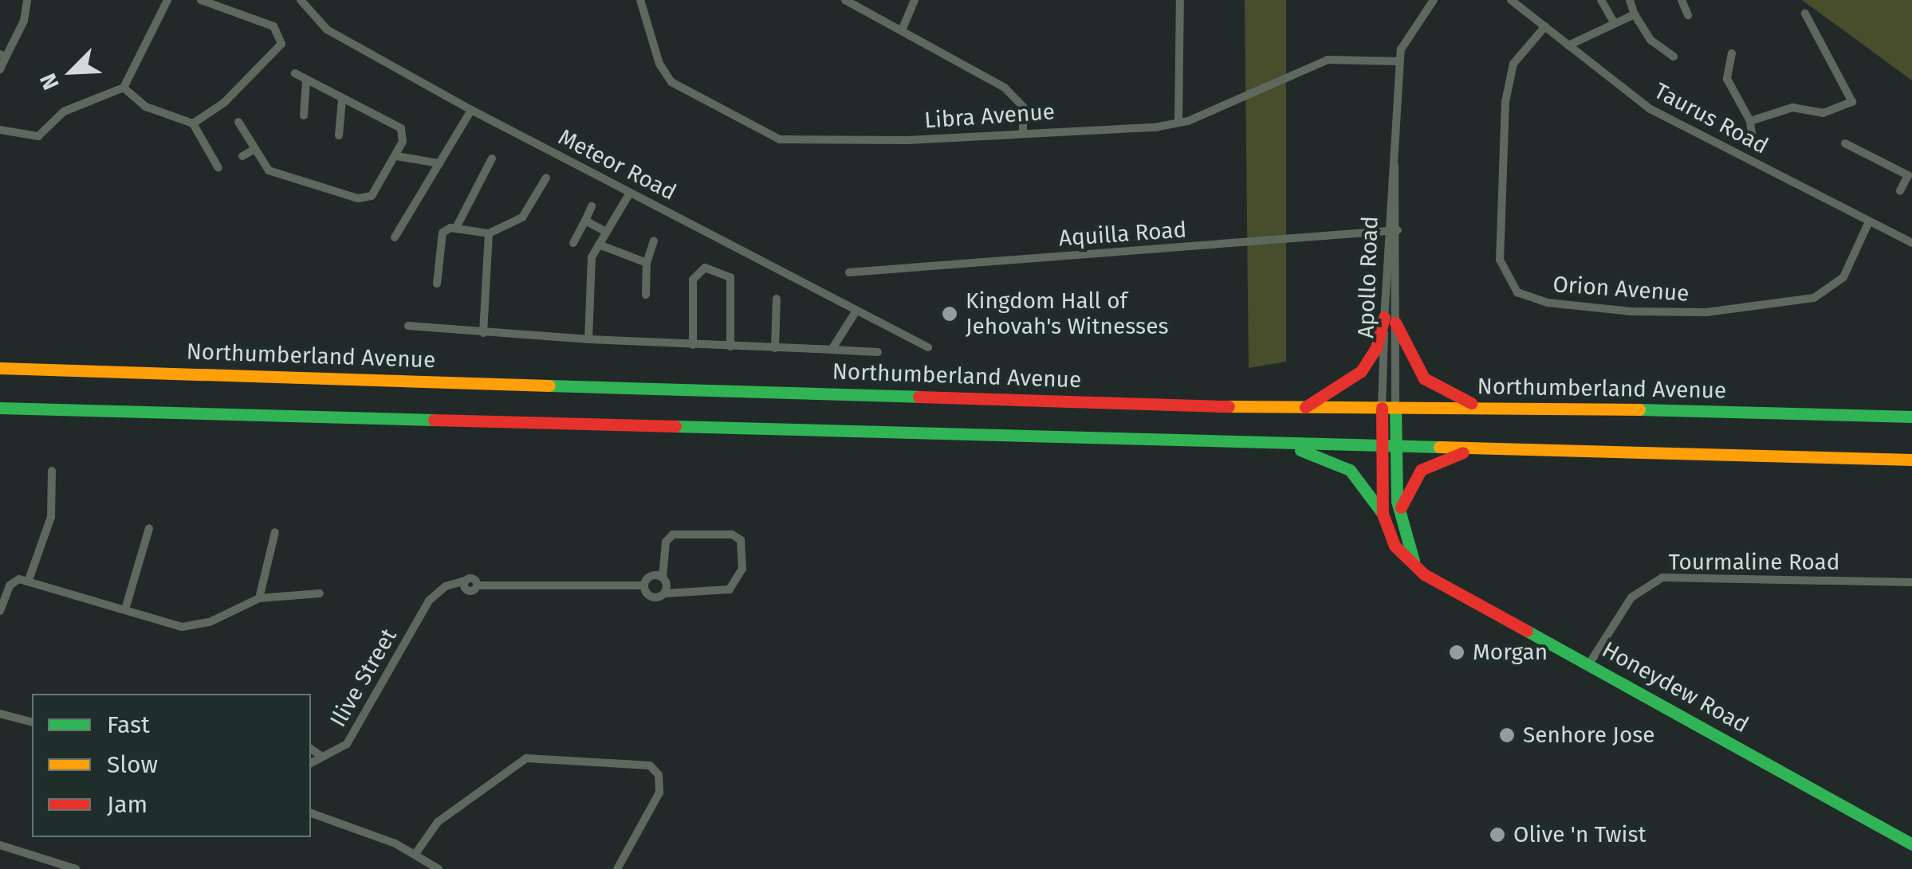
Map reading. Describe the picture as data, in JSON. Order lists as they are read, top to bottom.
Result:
{
  "streets": {
    "main road": ["Northumberland Avenue", "Honeydew Road"],
    "street": [
      "Libra Avenue",
      "Taurus Road",
      "Meteor Road",
      "Aquilla Road",
      "Apollo Road",
      "Orion Avenue",
      "Tourmaline Road",
      "Ilive Street"
    ]
  },
  "crossings": [
    ["Libra Avenue", "Apollo Road"],
    ["Taurus Road", "Orion Avenue"],
    ["Aquilla Road", "Apollo Road"],
    ["Apollo Road", "Northumberland Avenue"],
    ["Apollo Road", "Honeydew Road"],
    ["Northumberland Avenue", "Honeydew Road"],
    ["Tourmaline Road", "Honeydew Road"]
  ],
  "places": [
    "Kingdom Hall of Jehovah's Witnesses",
    "Morgan",
    "Senhore Jose",
    "Olive 'n Twist"
  ],
  "legend": ["Fast", "Slow", "Jam"],
  "north": "bottom left"
}
